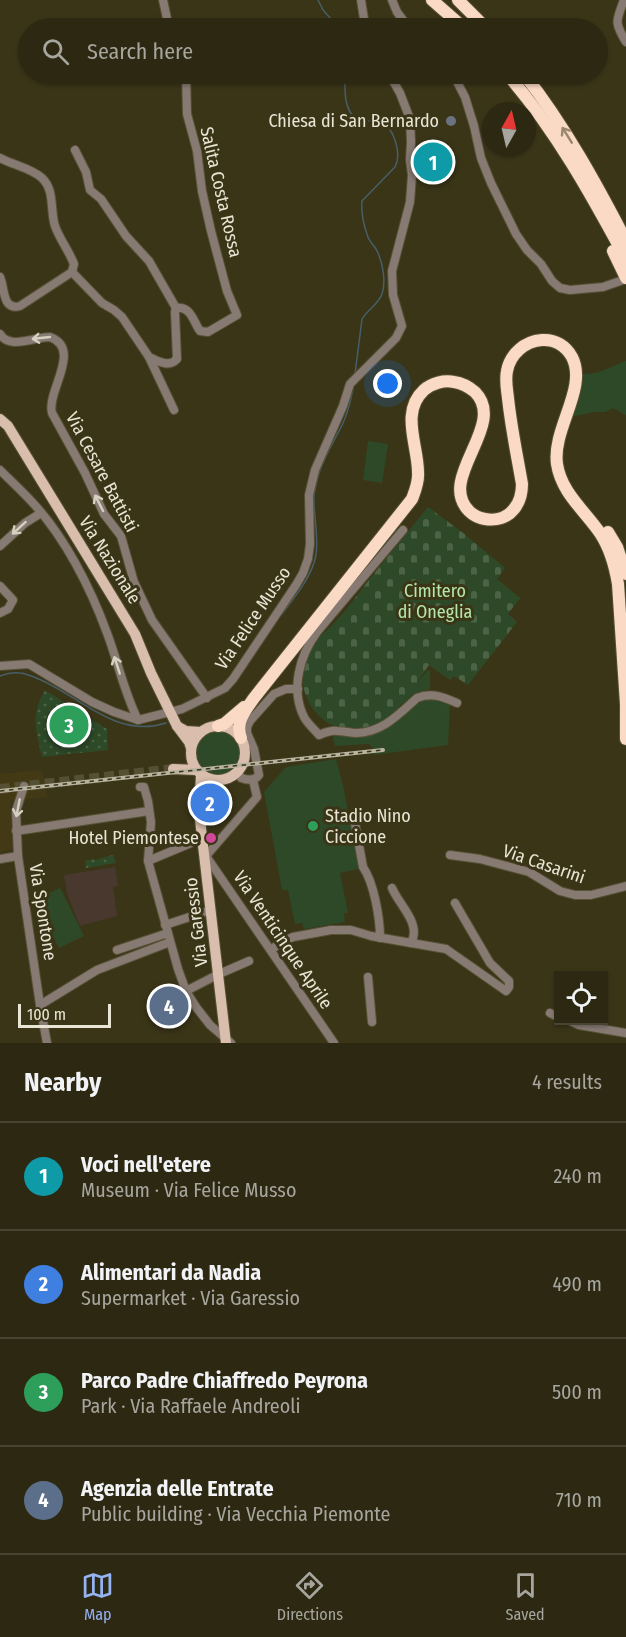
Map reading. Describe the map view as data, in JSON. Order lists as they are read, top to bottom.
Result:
{
  "streets": {
    "main road": ["Via Nazionale", "Via Garessio"],
    "street": [
      "Salita Costa Rossa",
      "Via Cesare Battisti",
      "Via Felice Musso",
      "Via Casarini",
      "Via Spontone",
      "Via Venticinque Aprile"
    ]
  },
  "crossings": [
    ["Via Cesare Battisti", "Via Felice Musso"],
    ["Via Nazionale", "Via Felice Musso"],
    ["Via Nazionale", "Via Garessio"],
    ["Via Garessio", "Via Venticinque Aprile"]
  ],
  "parks": ["Cimitero di Oneglia"],
  "places": ["Chiesa di San Bernardo", "Stadio Nino Ciccione", "Hotel Piemontese"],
  "scale_bar": "100 m",
  "north": "top",
  "page": {
    "search": "Search here",
    "pins": [
      "1",
      "3",
      "2",
      "4"
    ],
    "scale": "100 m",
    "heading": ["Nearby", "4 results"],
    "list": [
      {
        "mark": "1",
        "name": "Voci nell'etere",
        "note": "Museum · Via Felice Musso",
        "value": "240 m"
      },
      {
        "mark": "2",
        "name": "Alimentari da Nadia",
        "note": "Supermarket · Via Garessio",
        "value": "490 m"
      },
      {
        "mark": "3",
        "name": "Parco Padre Chiaffredo Peyrona",
        "note": "Park · Via Raffaele Andreoli",
        "value": "500 m"
      },
      {
        "mark": "4",
        "name": "Agenzia delle Entrate",
        "note": "Public building · Via Vecchia Piemonte",
        "value": "710 m"
      }
    ],
    "nav": ["Map", "Directions", "Saved"]
  }
}
